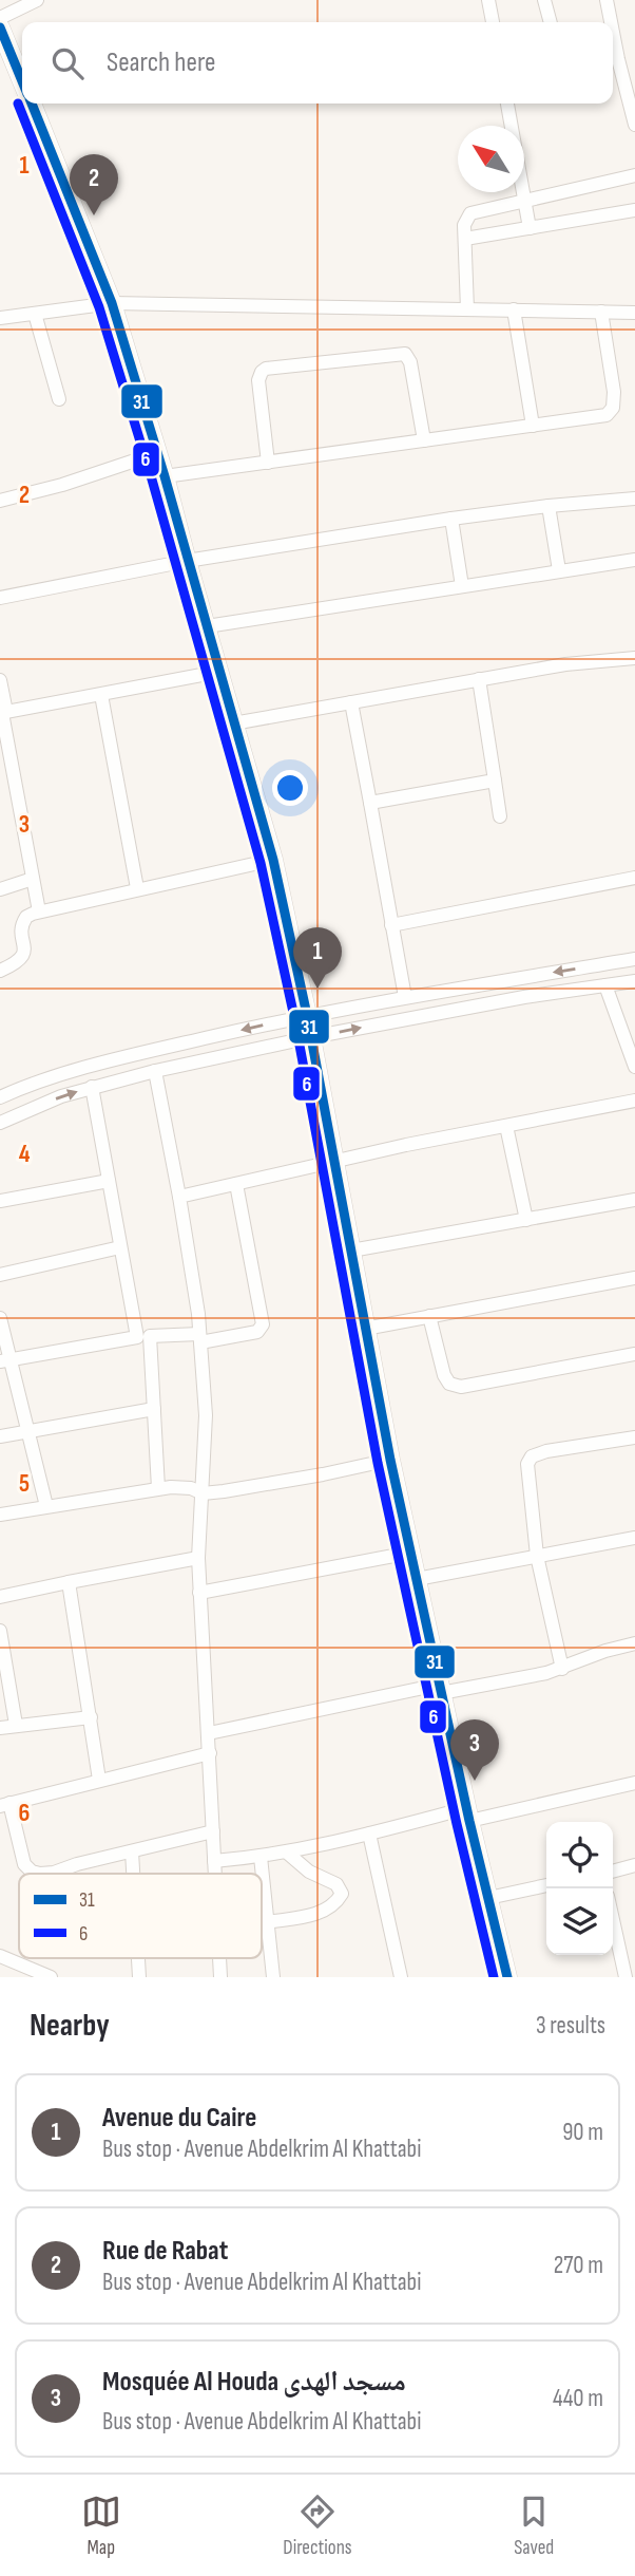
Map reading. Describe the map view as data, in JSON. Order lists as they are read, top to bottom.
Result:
{
  "lines": ["transit line 31", "transit line 6"],
  "legend": ["31", "6"],
  "north": "top left",
  "page": {
    "search": "Search here",
    "pins": ["2", "1", "3"],
    "heading": ["Nearby", "3 results"],
    "list": [
      {
        "mark": "1",
        "name": "Avenue du Caire",
        "note": "Bus stop · Avenue Abdelkrim Al Khattabi",
        "value": "90 m"
      },
      {
        "mark": "2",
        "name": "Rue de Rabat",
        "note": "Bus stop · Avenue Abdelkrim Al Khattabi",
        "value": "270 m"
      },
      {
        "mark": "3",
        "name": "Mosquée Al Houda مسجد الهدى",
        "note": "Bus stop · Avenue Abdelkrim Al Khattabi",
        "value": "440 m"
      }
    ],
    "nav": ["Map", "Directions", "Saved"]
  },
  "grid": {
    "rows": [
      "1",
      "2",
      "3",
      "4",
      "5",
      "6"
    ]
  }
}
